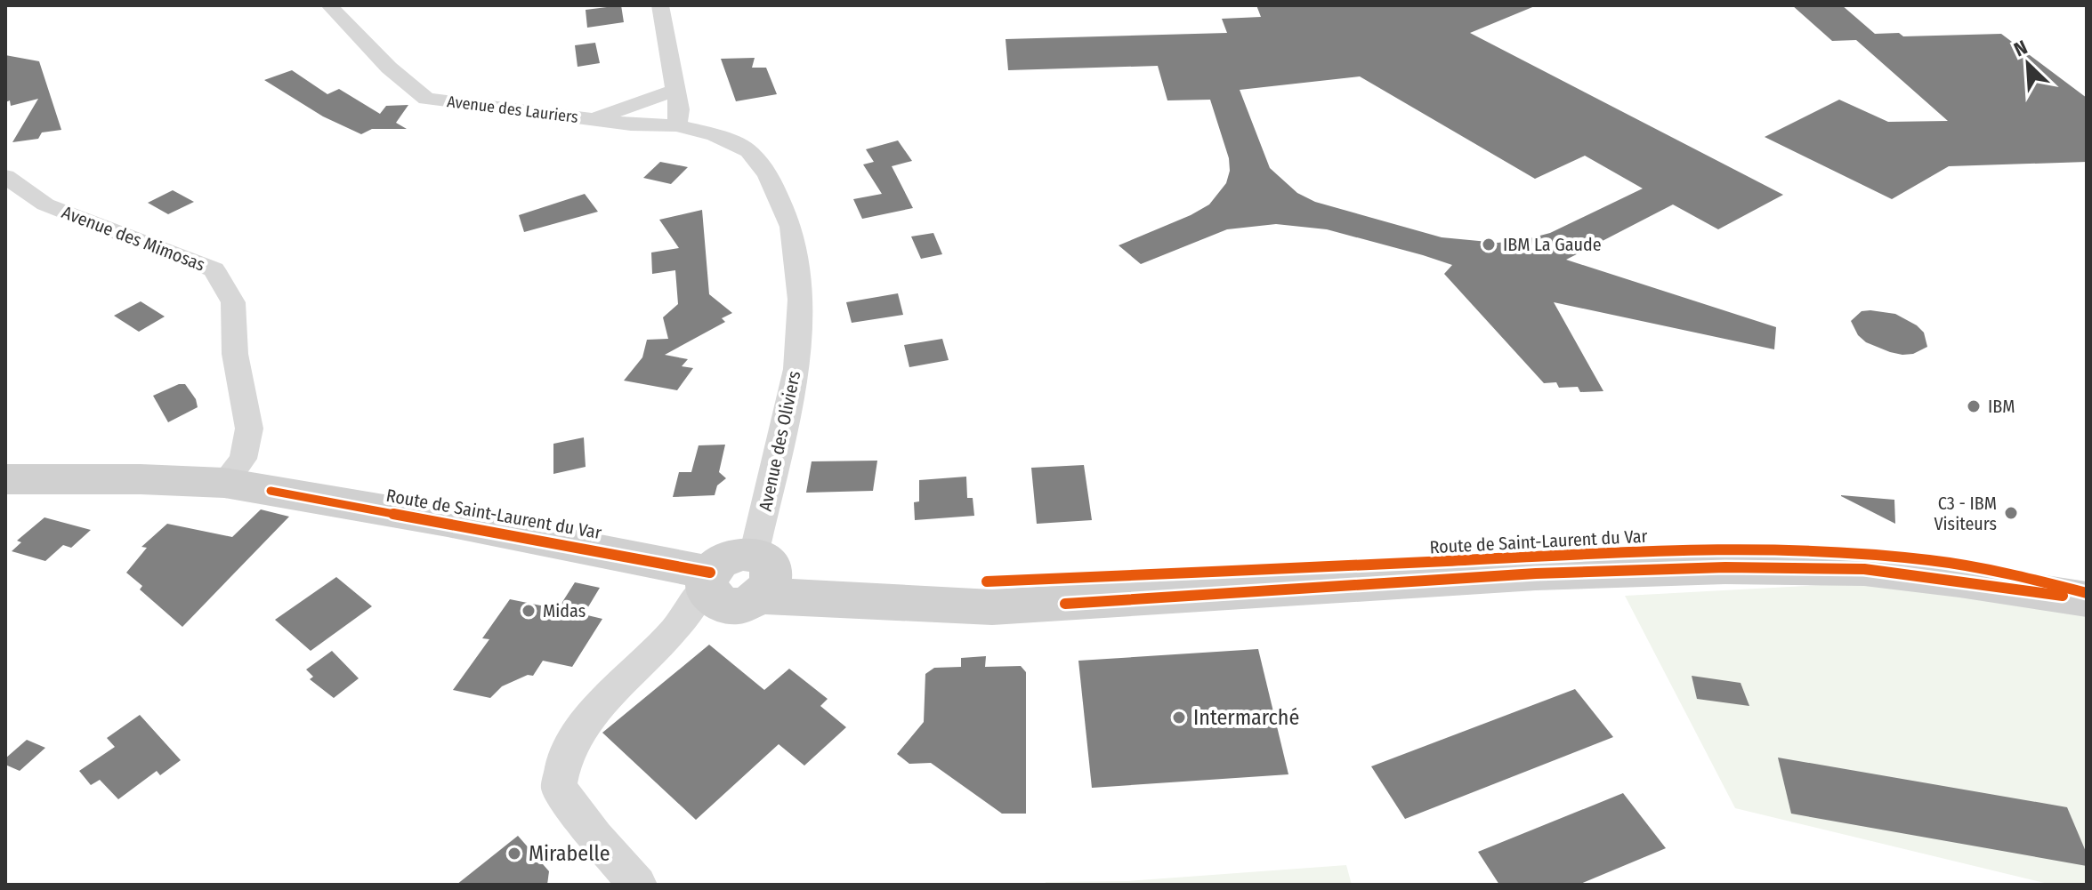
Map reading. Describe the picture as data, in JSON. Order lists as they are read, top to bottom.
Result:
{
  "streets": {
    "main road": ["Route de Saint-Laurent du Var"],
    "street": ["Avenue des Lauriers", "Avenue des Mimosas", "Avenue des Oliviers"]
  },
  "crossings": [
    ["Avenue des Lauriers", "Avenue des Oliviers"],
    ["Avenue des Mimosas", "Route de Saint-Laurent du Var"],
    ["Avenue des Oliviers", "Route de Saint-Laurent du Var"]
  ],
  "places": [
    "IBM La Gaude",
    "IBM",
    "C3 - IBM Visiteurs",
    "Midas",
    "Intermarché",
    "Mirabelle"
  ],
  "north": "top left"
}
